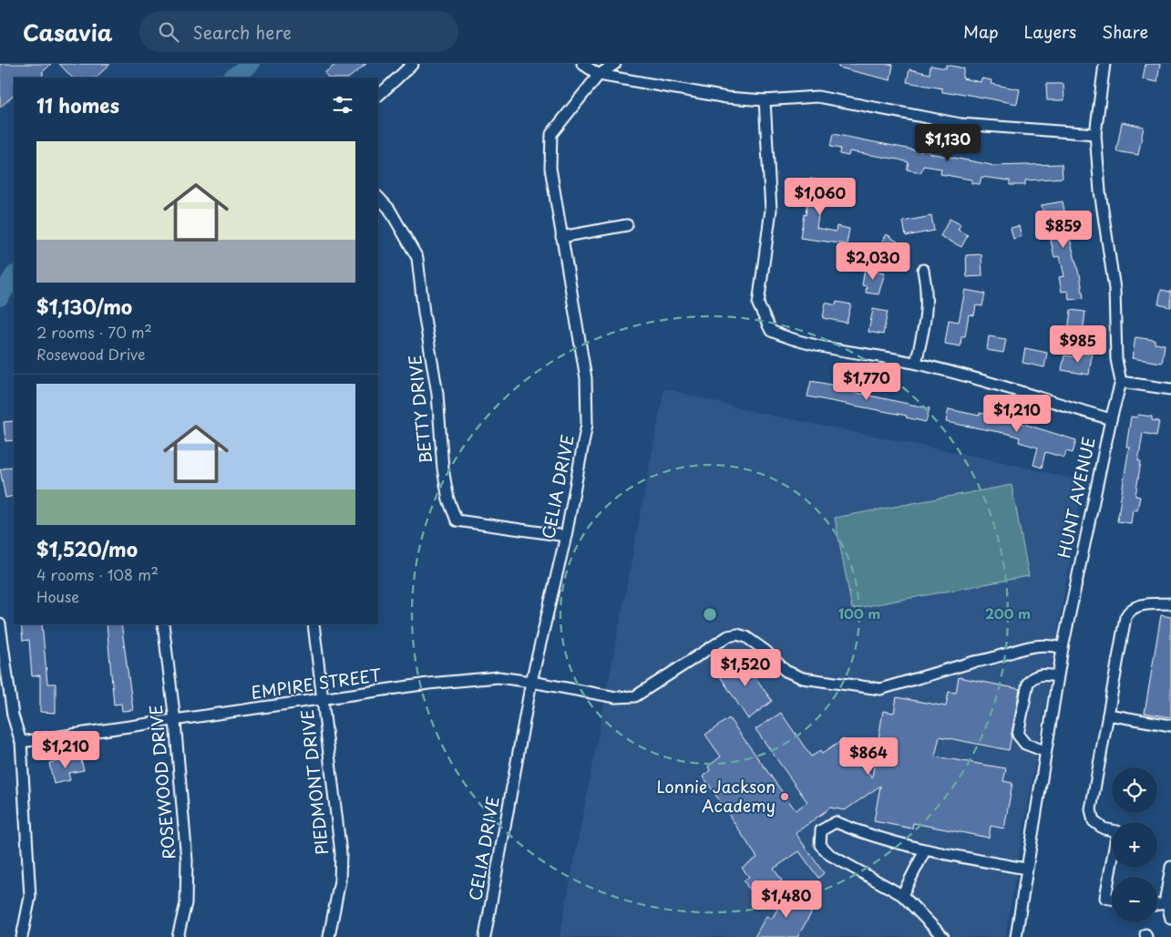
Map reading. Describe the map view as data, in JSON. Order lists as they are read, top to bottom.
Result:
{
  "streets": {
    "street": [
      "BETTY DRIVE",
      "CELIA DRIVE",
      "HUNT AVENUE",
      "EMPIRE STREET",
      "ROSEWOOD DRIVE",
      "PIEDMONT DRIVE"
    ]
  },
  "crossings": [
    ["BETTY DRIVE", "CELIA DRIVE"],
    ["CELIA DRIVE", "EMPIRE STREET"],
    ["HUNT AVENUE", "EMPIRE STREET"],
    ["EMPIRE STREET", "ROSEWOOD DRIVE"],
    ["EMPIRE STREET", "PIEDMONT DRIVE"]
  ],
  "places": ["Lonnie Jackson Academy"],
  "page": {
    "header": "Casavia",
    "search": "Search here",
    "nav": ["Map", "Layers", "Share"],
    "heading": "11 homes",
    "price": [
      "$1,130",
      "$1,060",
      "$859",
      "$2,030",
      "$985",
      "$1,770",
      "$1,210",
      "$1,520",
      "$1,210",
      "$864",
      "$1,480"
    ],
    "list": [
      {
        "name": "$1,130/mo",
        "note": "2 rooms · 70 m² · Rosewood Drive"
      },
      {
        "name": "$1,520/mo",
        "note": "4 rooms · 108 m² · House"
      }
    ],
    "map_buttons": ["+", "−"]
  },
  "rings": ["100 m", "200 m"]
}
